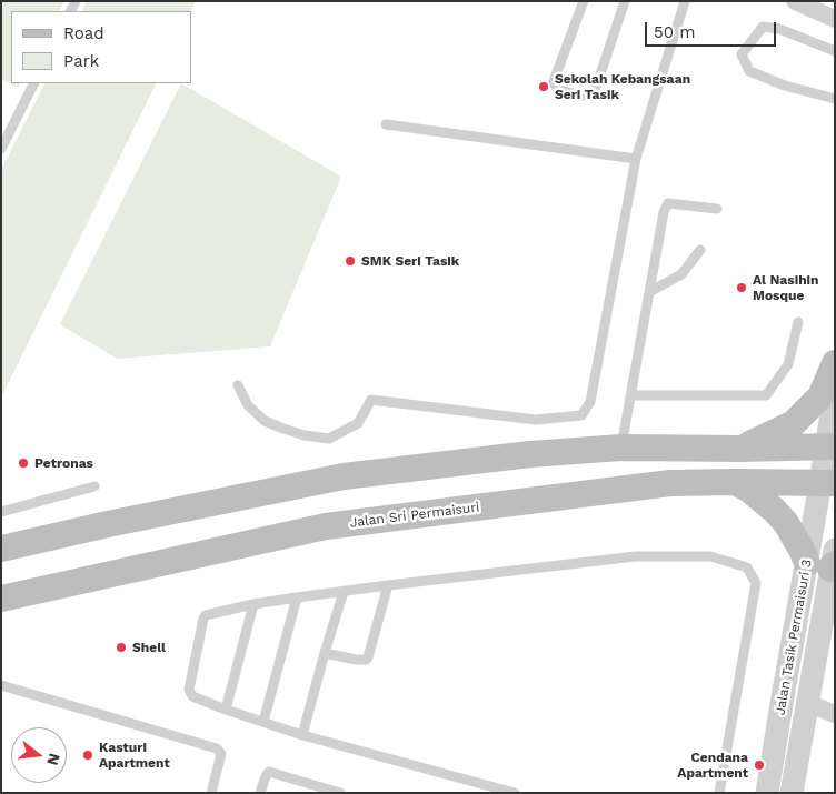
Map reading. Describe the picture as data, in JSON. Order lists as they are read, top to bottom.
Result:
{
  "streets": {
    "main road": ["Jalan Sri Permaisuri"],
    "street": ["Jalan Tasik Permaisuri 3"]
  },
  "crossings": [
    ["Jalan Sri Permaisuri", "Jalan Tasik Permaisuri 3"]
  ],
  "places": [
    "Sekolah Kebangsaan Seri Tasik",
    "SMK Seri Tasik",
    "Al Nasihin Mosque",
    "Petronas",
    "Shell",
    "Kasturi Apartment",
    "Cendana Apartment"
  ],
  "legend": ["Road", "Park"],
  "scale_bar": "50 m",
  "north": "right"
}
